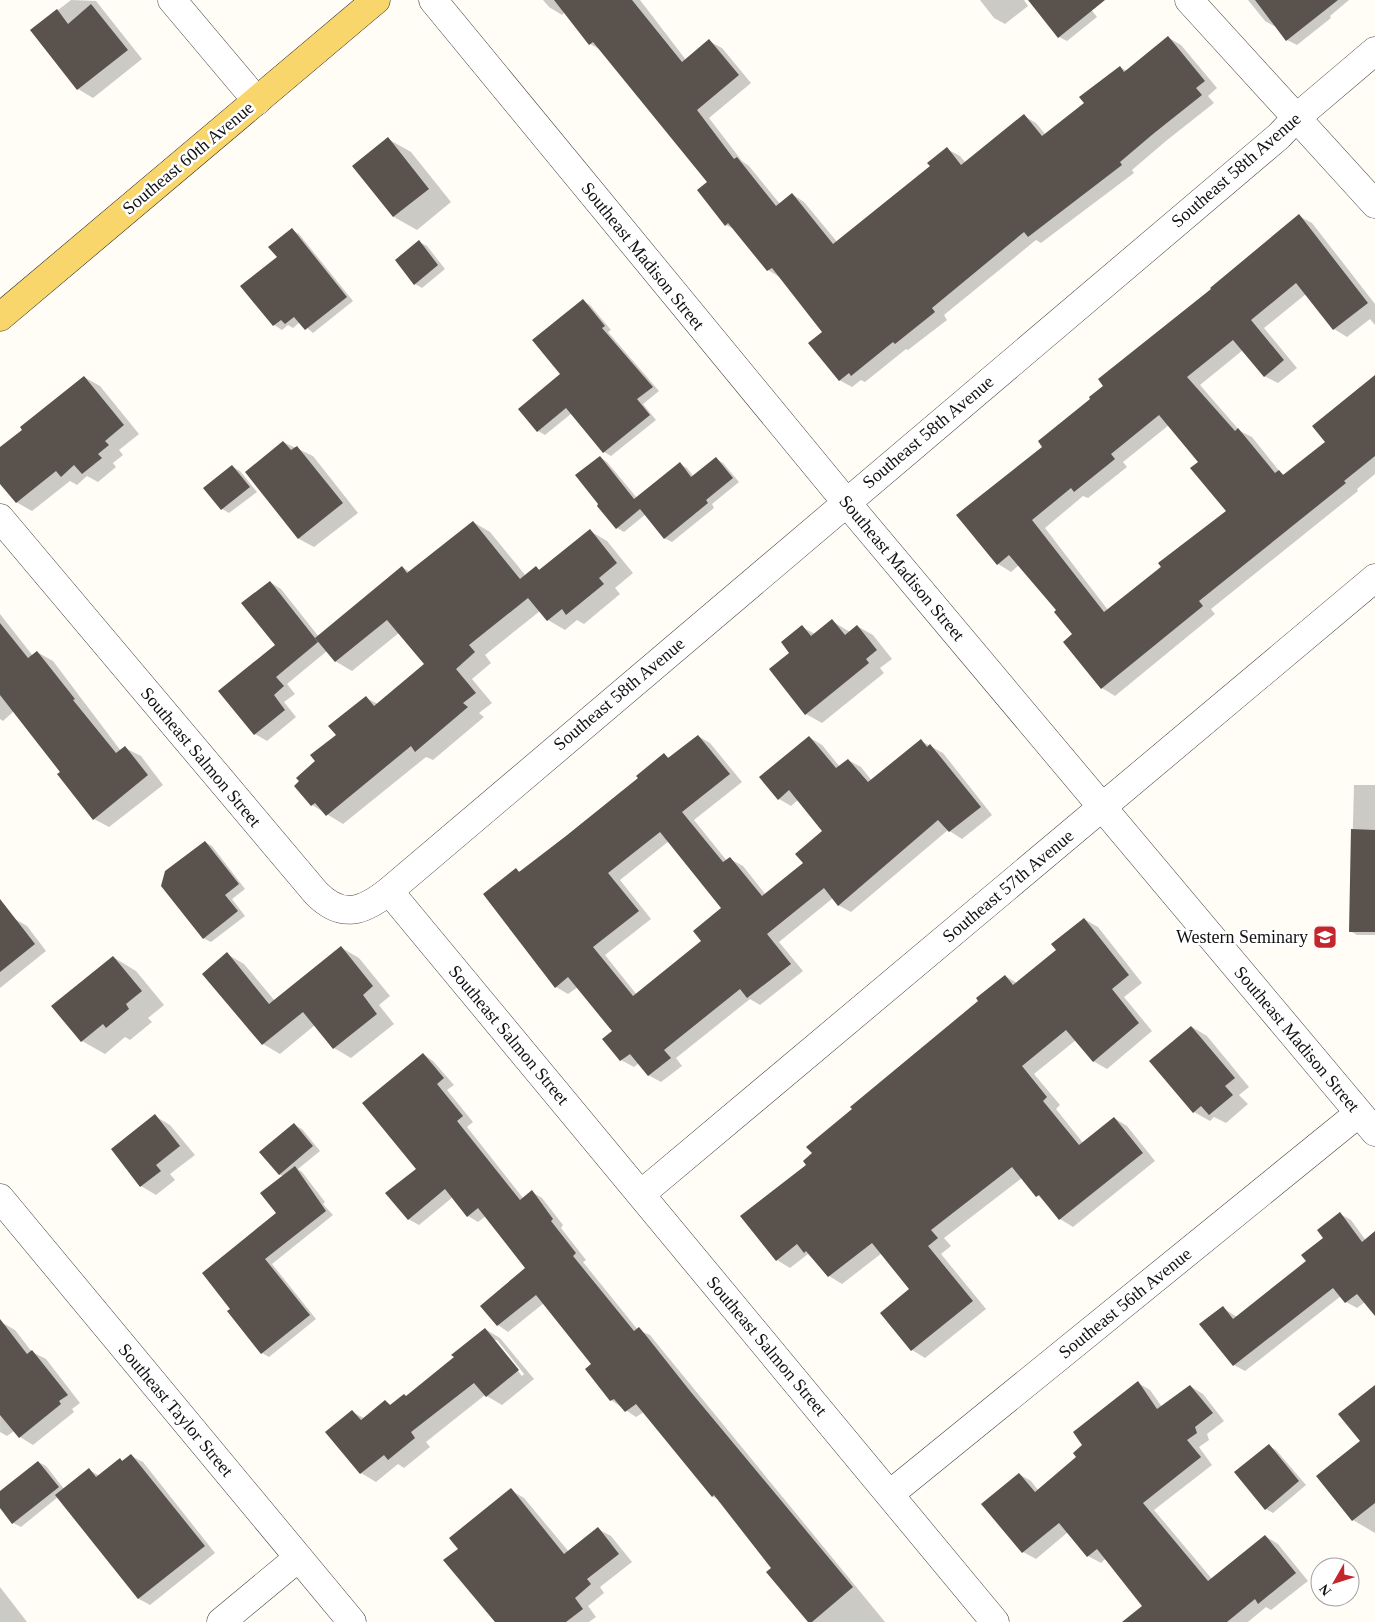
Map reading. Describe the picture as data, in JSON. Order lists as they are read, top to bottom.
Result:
{
  "streets": {
    "main road": ["Southeast 60th Avenue"],
    "street": [
      "Southeast 58th Avenue",
      "Southeast Madison Street",
      "Southeast Salmon Street",
      "Southeast 57th Avenue",
      "Southeast 56th Avenue",
      "Southeast Taylor Street"
    ]
  },
  "crossings": [
    ["Southeast 58th Avenue", "Southeast Madison Street"],
    ["Southeast 58th Avenue", "Southeast Salmon Street"],
    ["Southeast Madison Street", "Southeast 57th Avenue"],
    ["Southeast Madison Street", "Southeast 56th Avenue"],
    ["Southeast Salmon Street", "Southeast 57th Avenue"],
    ["Southeast Salmon Street", "Southeast 56th Avenue"]
  ],
  "places": {
    "school or university": ["Western Seminary"]
  },
  "north": "bottom left"
}
